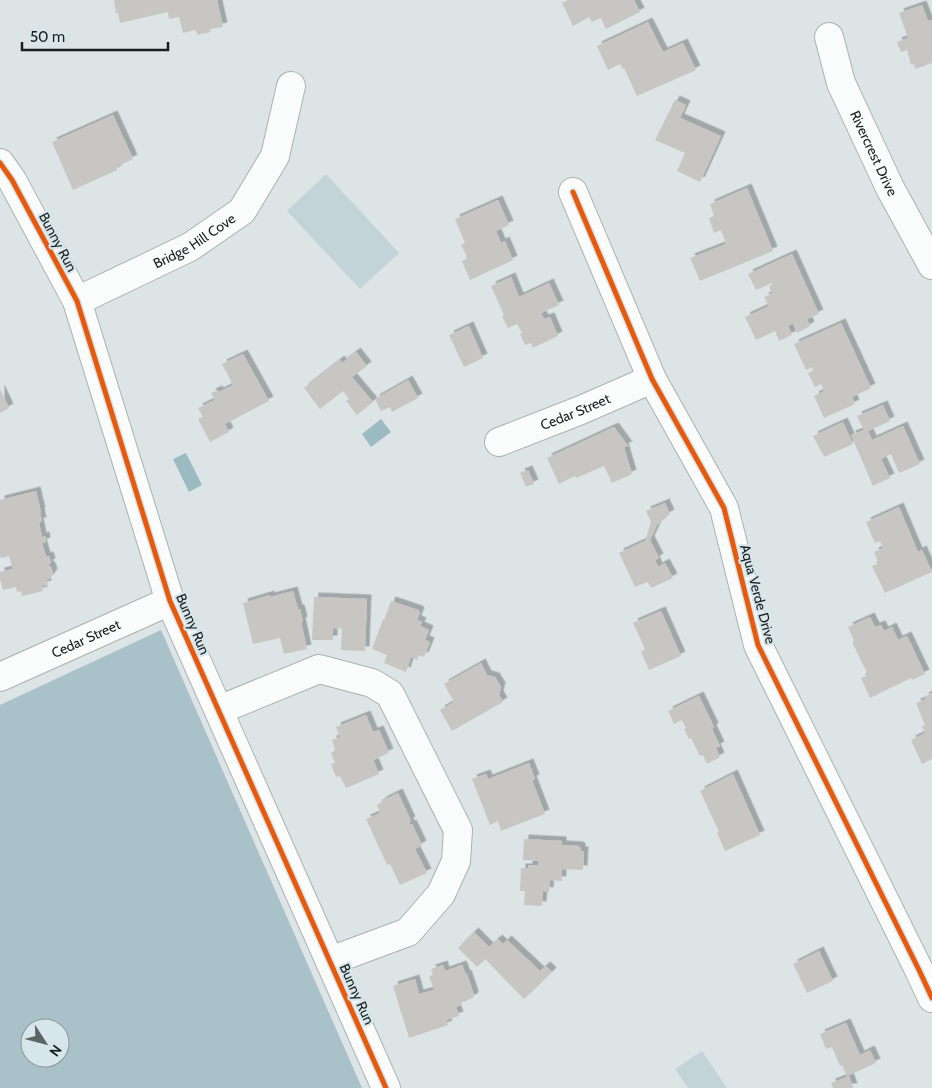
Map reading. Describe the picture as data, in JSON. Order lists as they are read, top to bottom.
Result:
{
  "streets": {
    "street": [
      "Rivercrest Drive",
      "Bridge Hill Cove",
      "Bunny Run",
      "Cedar Street",
      "Aqua Verde Drive"
    ]
  },
  "crossings": [
    ["Bridge Hill Cove", "Bunny Run"],
    ["Bunny Run", "Cedar Street"],
    ["Cedar Street", "Aqua Verde Drive"]
  ],
  "scale_bar": "50 m",
  "north": "bottom right"
}
